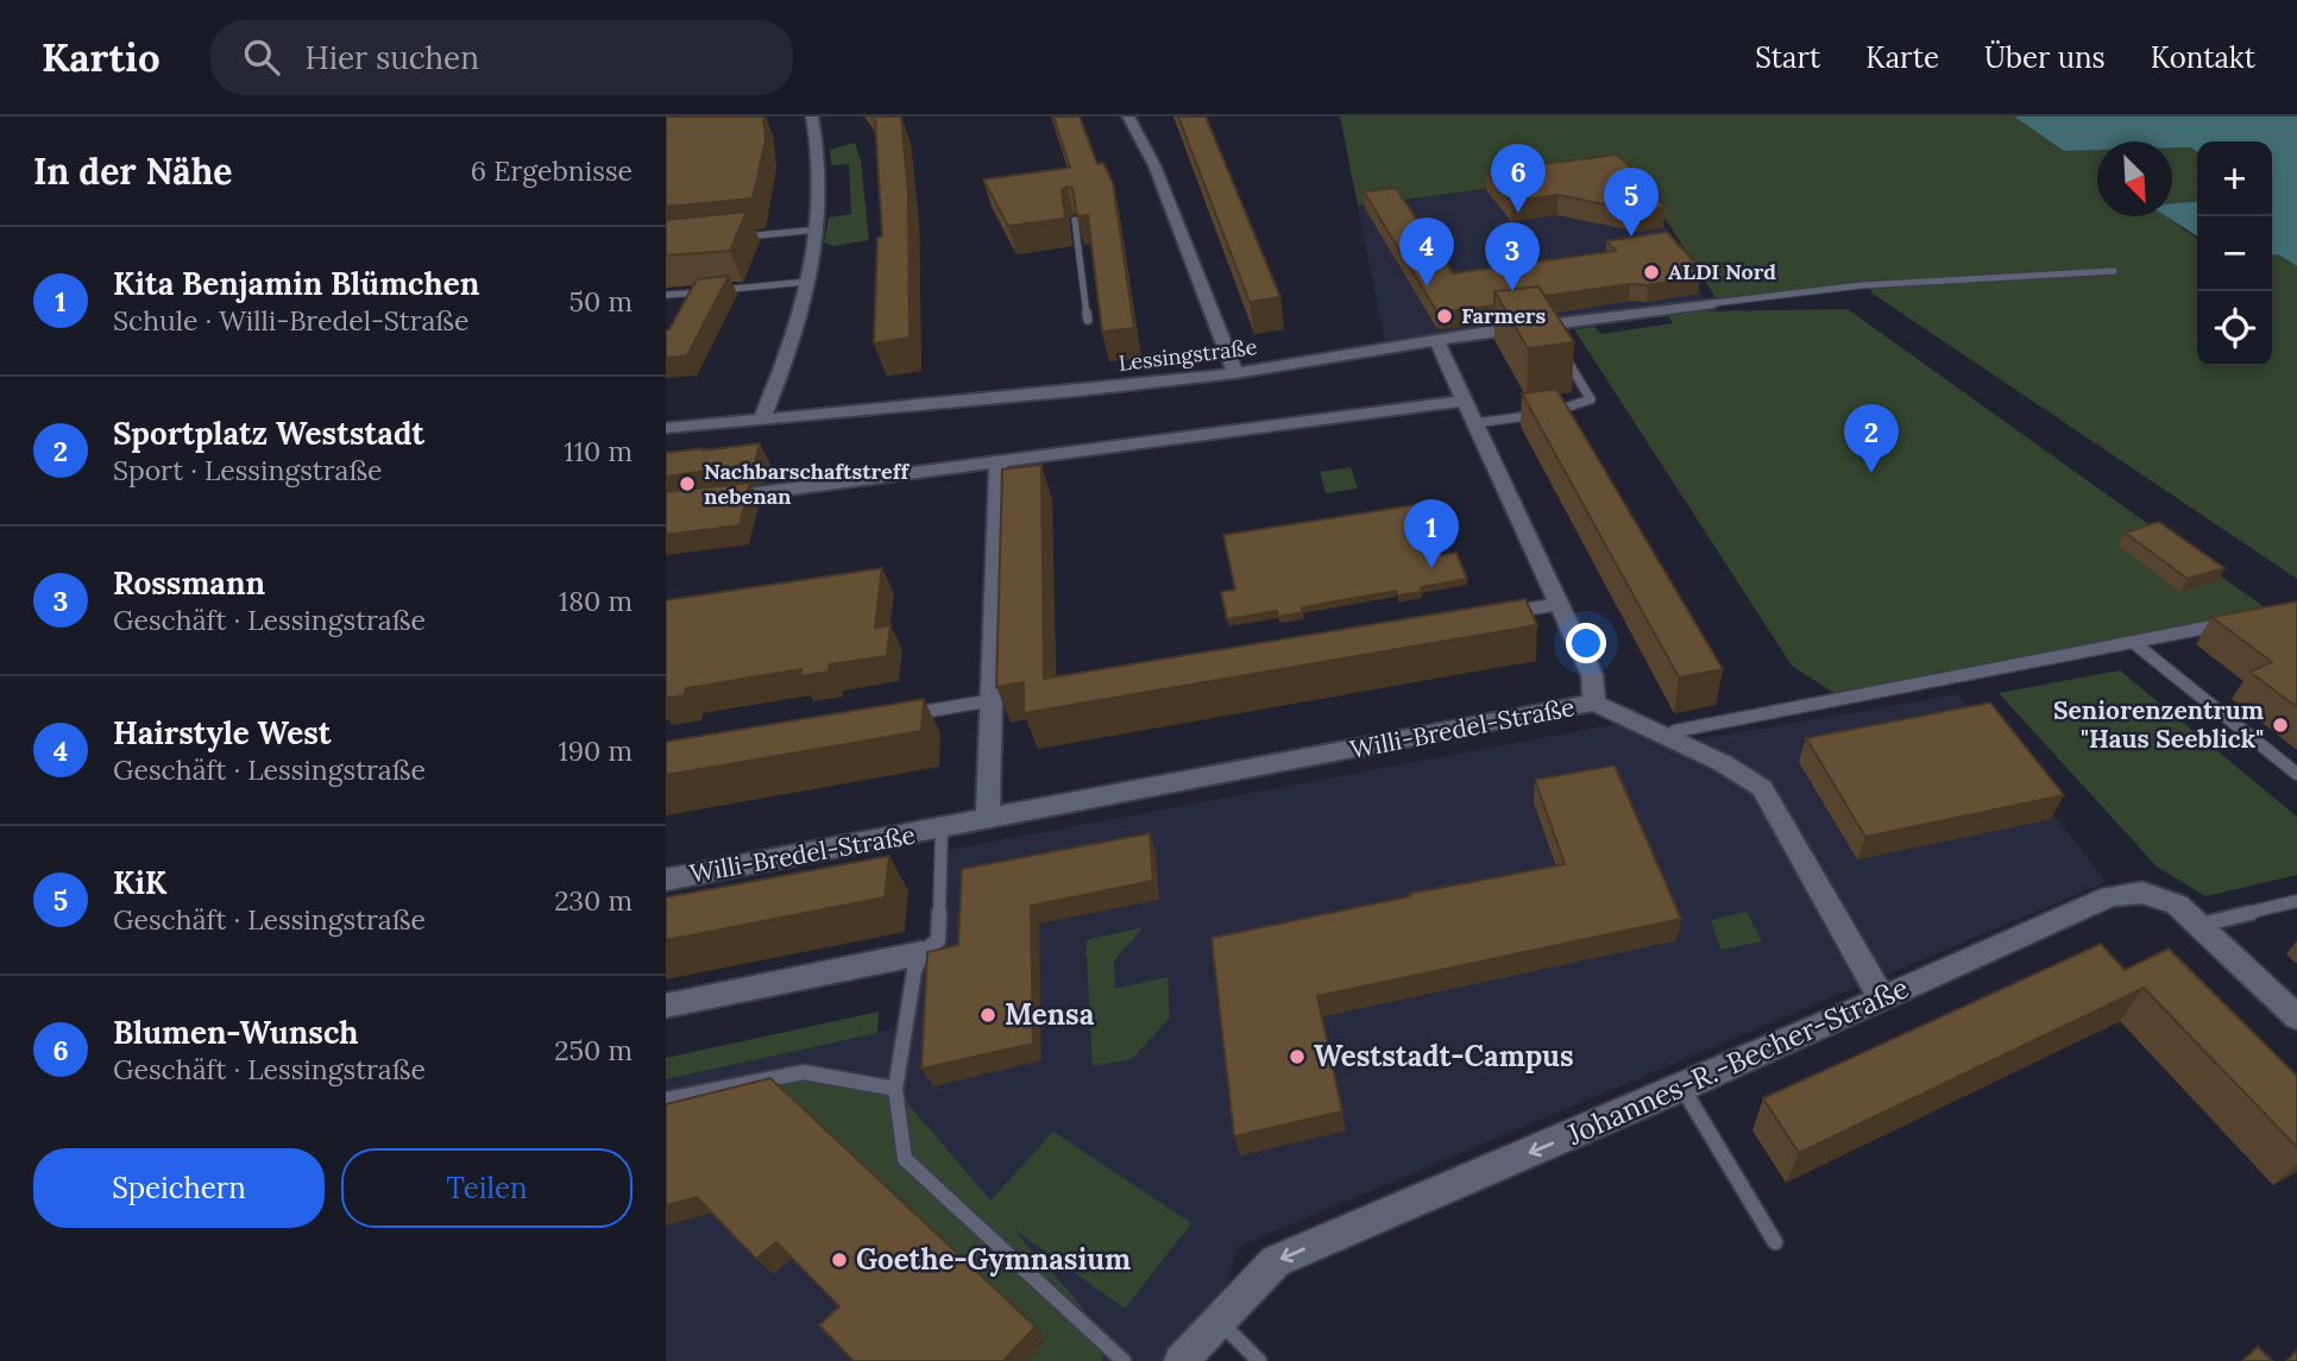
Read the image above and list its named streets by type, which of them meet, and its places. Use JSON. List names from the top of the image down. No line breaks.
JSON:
{"streets":{"street":["Lessingstraße","Willi-Bredel-Straße","Johannes-R.-Becher-Straße"]},"crossings":[["Lessingstraße","Willi-Bredel-Straße"]],"one_way":["Johannes-R.-Becher-Straße"],"places":["ALDI Nord","Farmers","Nachbarschaftstreff nebenan","Seniorenzentrum \"Haus Seeblick\"","Mensa","Weststadt-Campus","Goethe-Gymnasium"],"north":"bottom right","page":{"header":"Kartio","search":"Hier suchen","nav":["Start","Karte","Über uns","Kontakt"],"heading":["In der Nähe","6 Ergebnisse"],"map_buttons":["+","−"],"pins":["6","5","4","3","2","1"],"list":[{"mark":"1","name":"Kita Benjamin Blümchen","note":"Schule · Willi-Bredel-Straße","value":"50 m"},{"mark":"2","name":"Sportplatz Weststadt","note":"Sport · Lessingstraße","value":"110 m"},{"mark":"3","name":"Rossmann","note":"Geschäft · Lessingstraße","value":"180 m"},{"mark":"4","name":"Hairstyle West","note":"Geschäft · Lessingstraße","value":"190 m"},{"mark":"5","name":"KiK","note":"Geschäft · Lessingstraße","value":"230 m"},{"mark":"6","name":"Blumen-Wunsch","note":"Geschäft · Lessingstraße","value":"250 m"}],"buttons":["Speichern","Teilen"]}}
